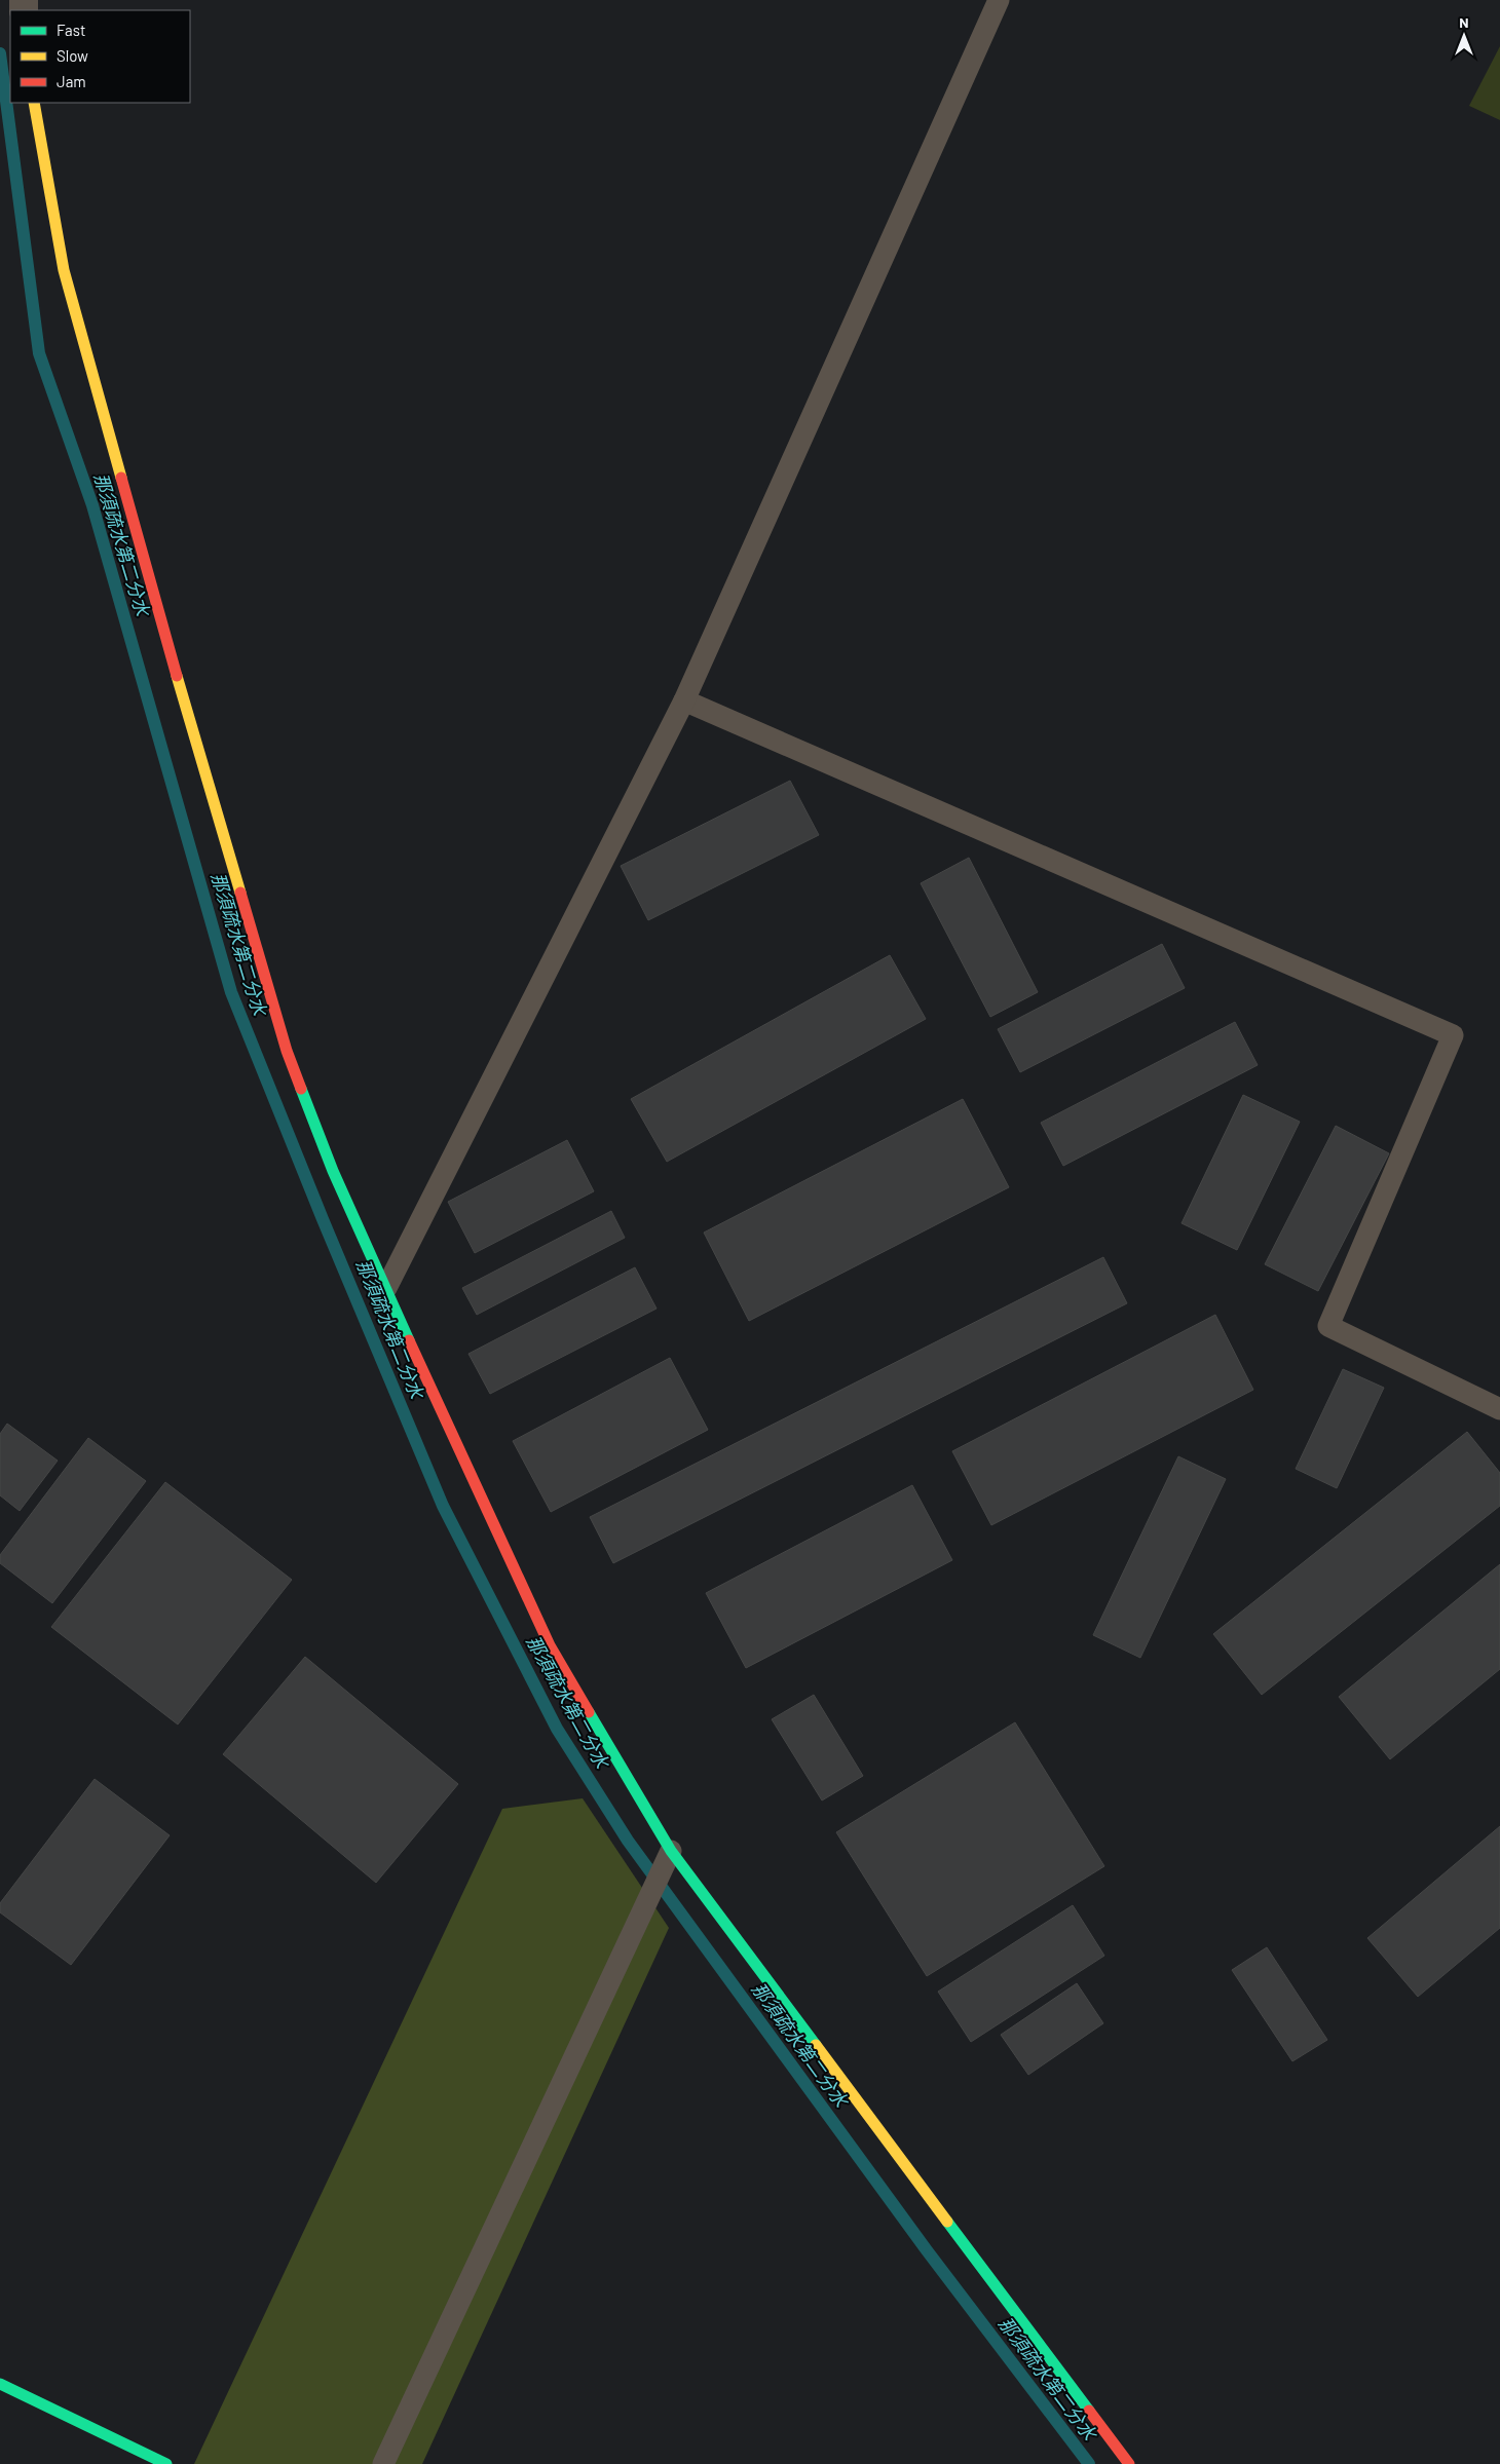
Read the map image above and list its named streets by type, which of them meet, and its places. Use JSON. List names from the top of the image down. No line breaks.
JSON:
{"water":["那須疏水第二分水"],"legend":["Fast","Slow","Jam"],"north":"top"}
